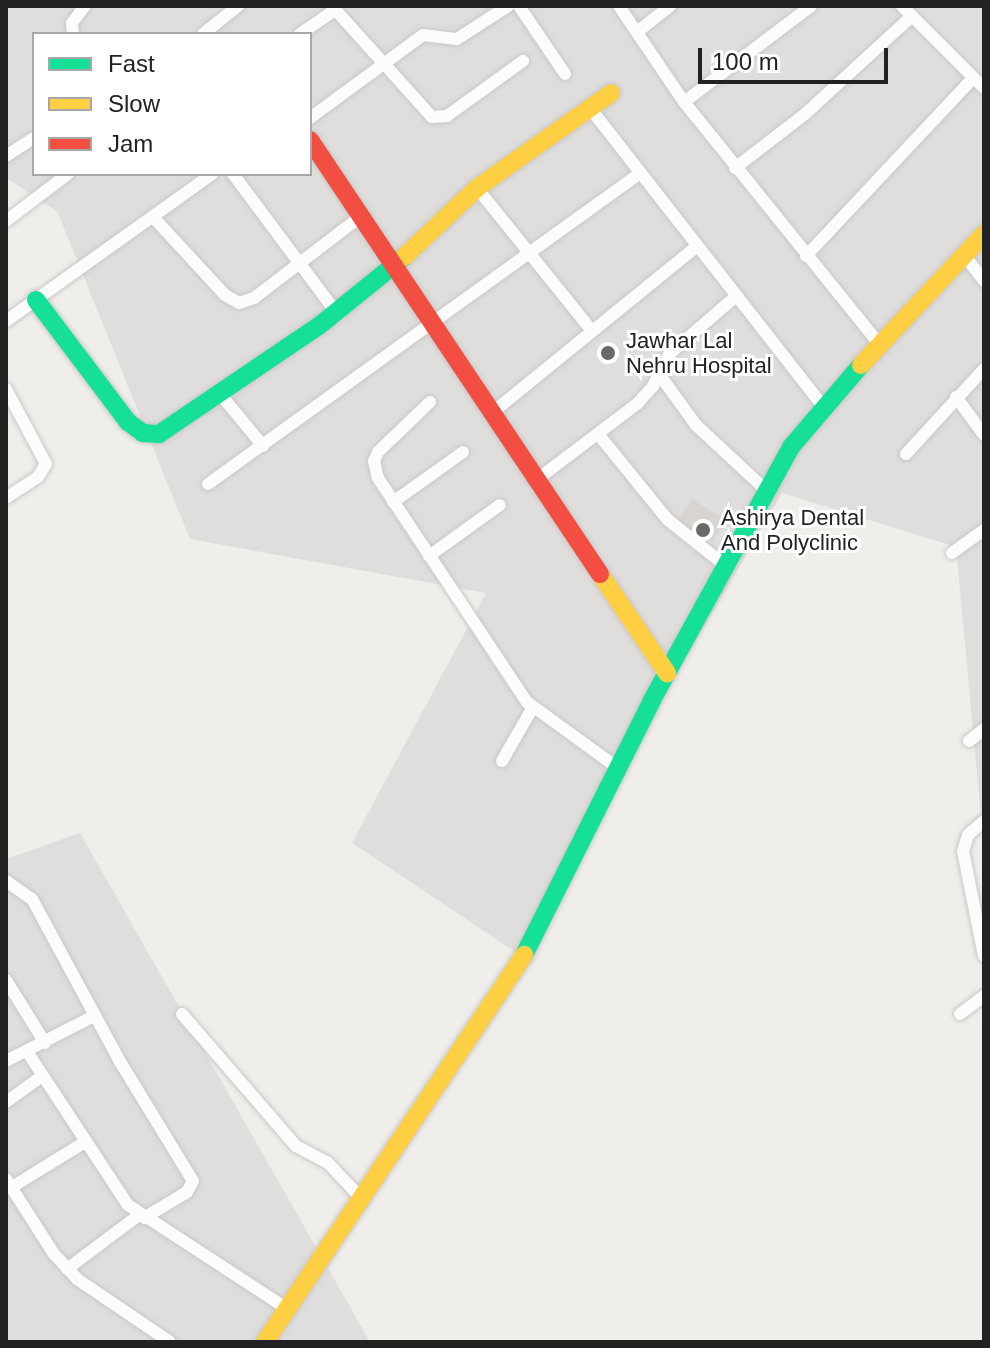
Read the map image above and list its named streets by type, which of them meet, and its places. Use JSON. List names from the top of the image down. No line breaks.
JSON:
{"places":["Jawhar Lal Nehru Hospital","Ashirya Dental And Polyclinic"],"legend":["Fast","Slow","Jam"],"scale_bar":"100 m"}
